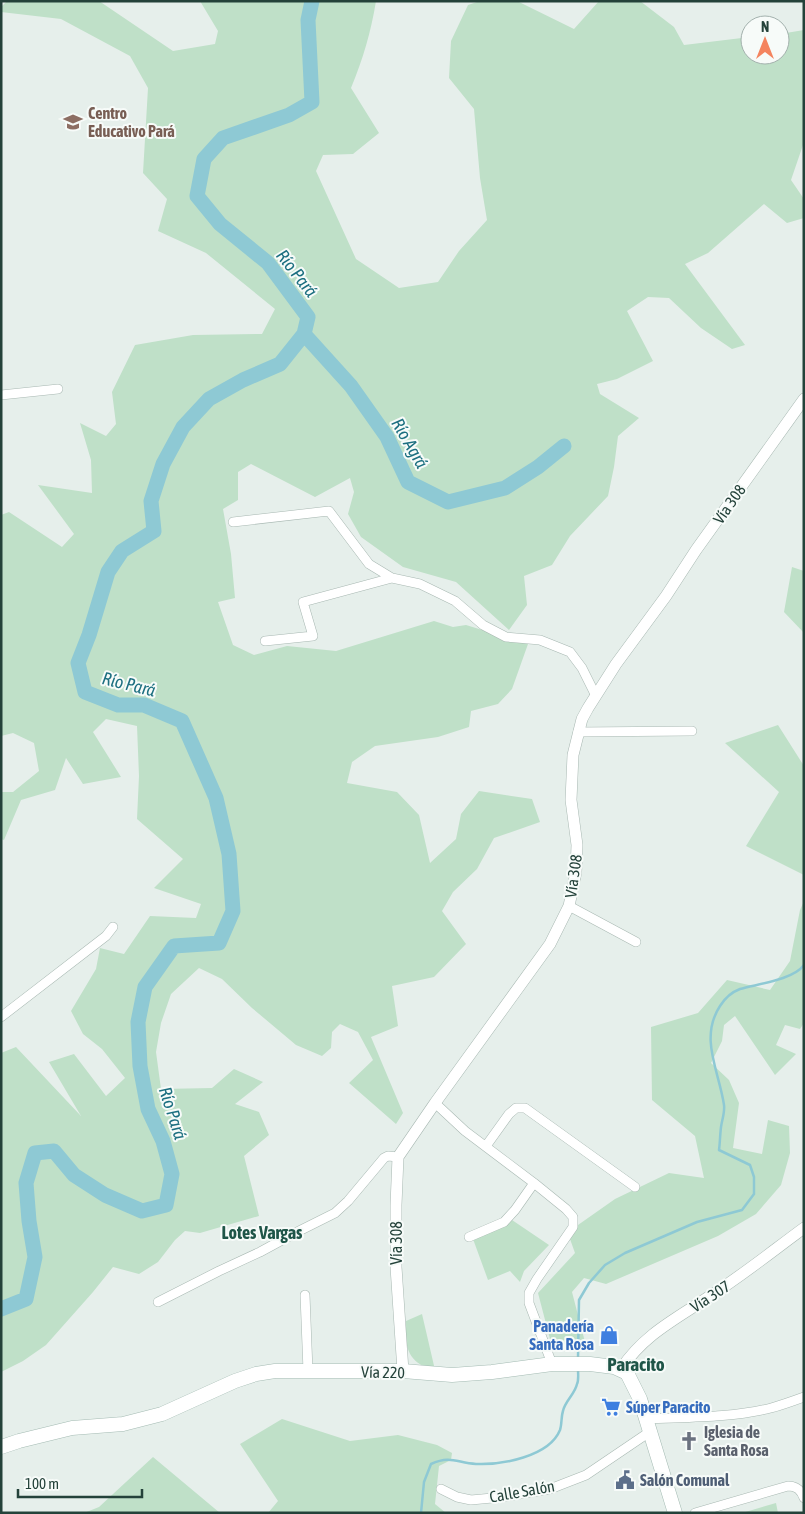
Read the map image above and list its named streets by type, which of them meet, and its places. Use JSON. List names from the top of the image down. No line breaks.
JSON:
{"streets":{"main road":["Vía 220"],"street":["Vía 308","Vía 307","Calle Salón"]},"crossings":[["Vía 308","Vía 220"],["Vía 307","Vía 220"]],"districts":["Lotes Vargas","Paracito"],"water":["Río Pará","Río Agrá"],"places":{"school or university":["Centro Educativo Pará"],"shop":["Panadería Santa Rosa"],"supermarket":["Súper Paracito"],"church":["Iglesia de Santa Rosa"],"public building":["Salón Comunal"]},"scale_bar":"100 m","north":"top"}
